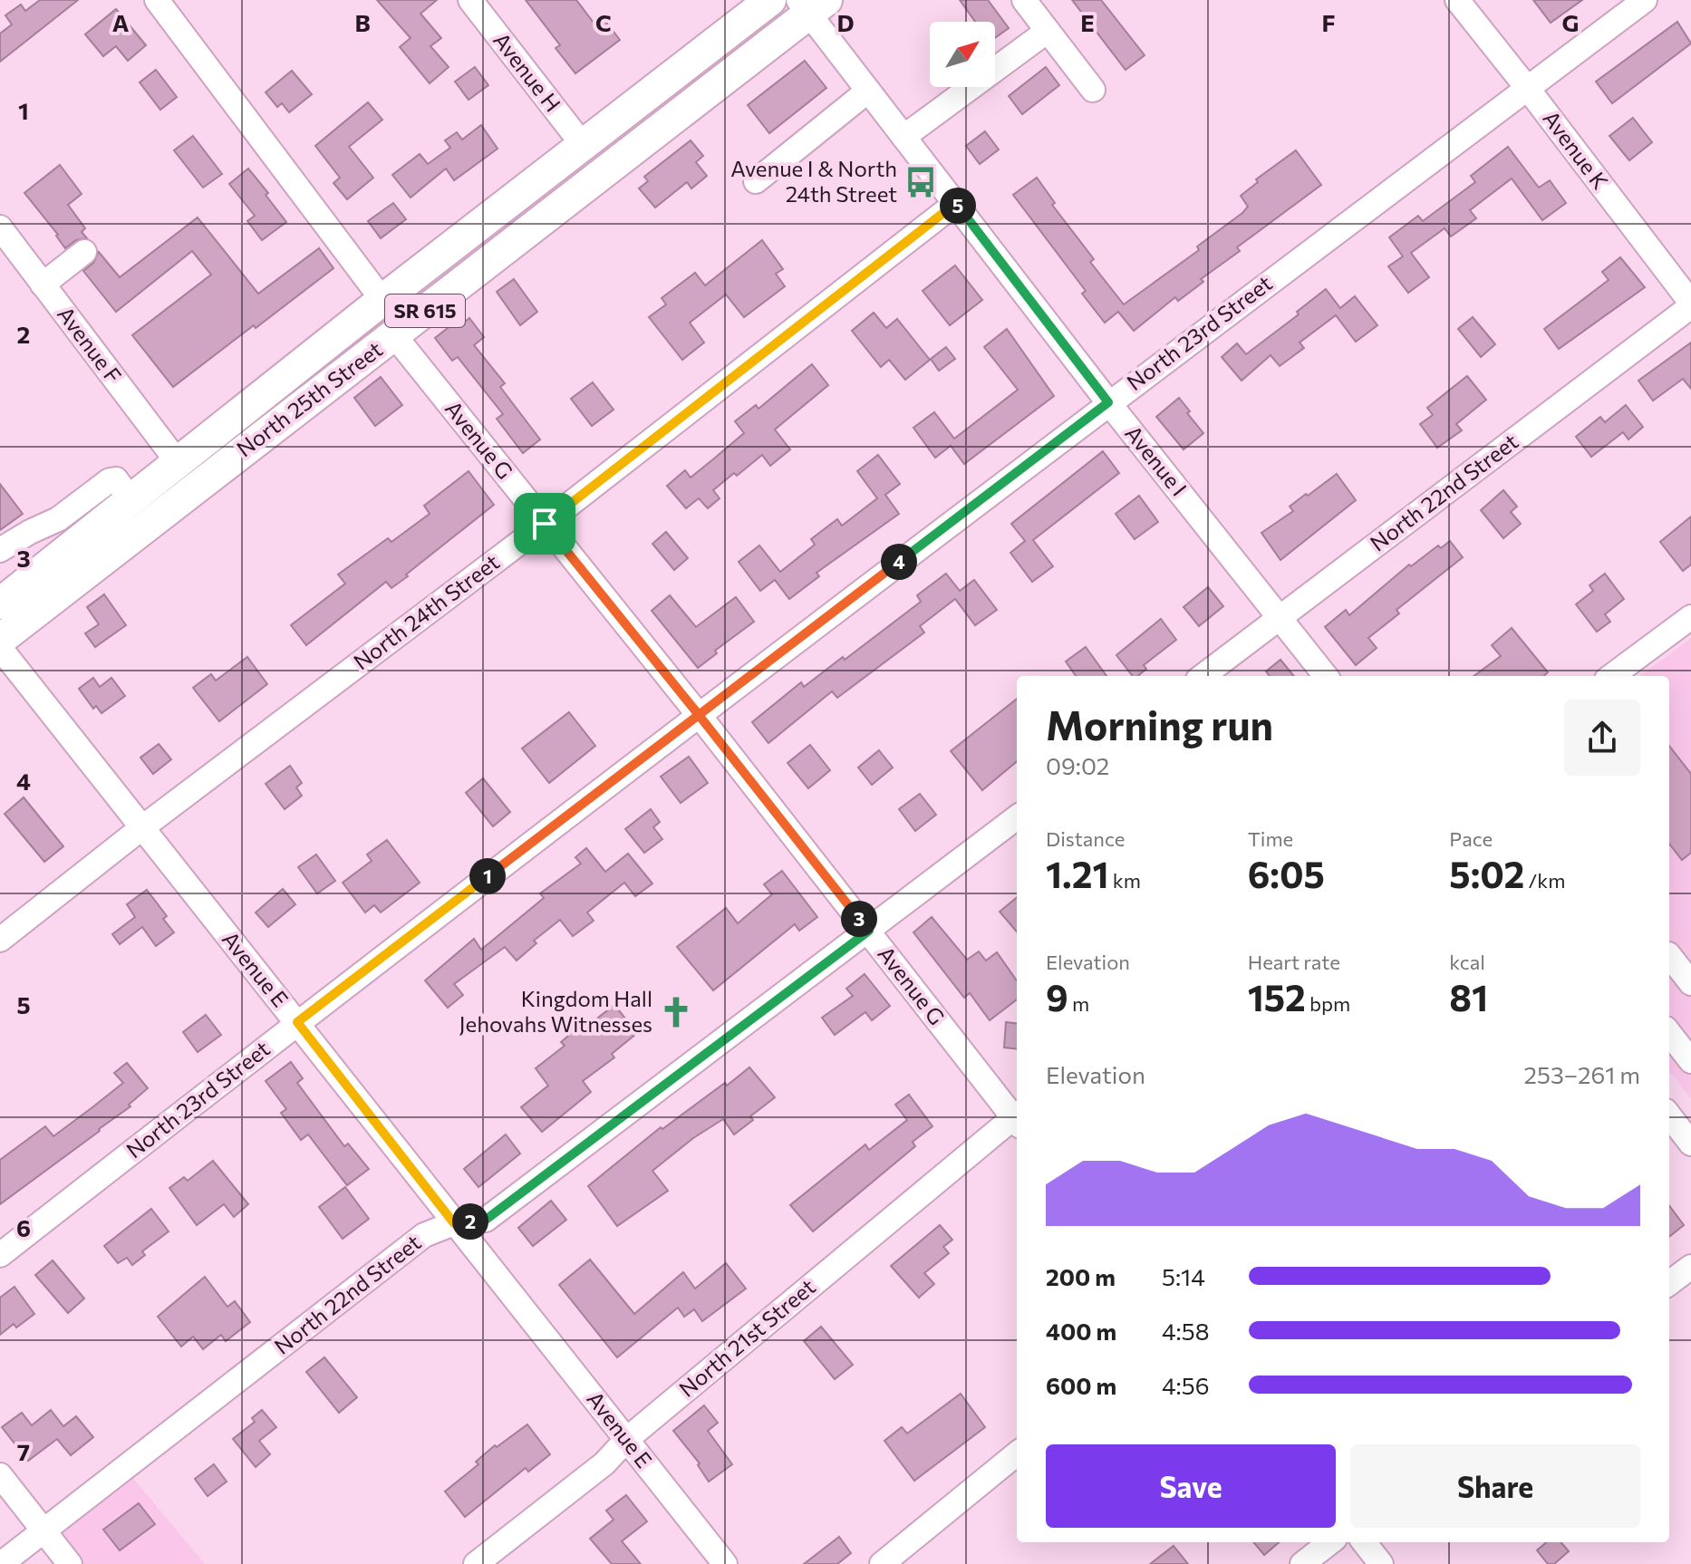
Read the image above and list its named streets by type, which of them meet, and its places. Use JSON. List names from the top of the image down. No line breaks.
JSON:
{"streets":{"main road":["SR 615","North 25th Street"],"street":["Avenue H","Avenue K","North 23rd Street","Avenue F","Avenue G","Avenue I","North 22nd Street","North 24th Street","Avenue E","North 21st Street"]},"crossings":[["Avenue H","North 25th Street"],["Avenue K","North 23rd Street"],["Avenue K","North 22nd Street"],["North 23rd Street","Avenue G"],["North 23rd Street","Avenue I"],["North 23rd Street","Avenue E"],["Avenue F","North 25th Street"],["North 25th Street","Avenue G"],["North 25th Street","Avenue I"],["Avenue G","North 22nd Street"],["Avenue G","North 24th Street"],["Avenue I","North 22nd Street"],["Avenue I","North 24th Street"],["North 22nd Street","Avenue E"],["North 24th Street","Avenue E"],["Avenue E","North 21st Street"]],"places":{"bus stop":["Avenue I & North 24th Street"],"church":["Kingdom Hall Jehovahs Witnesses"]},"north":"top right","page":{"pins":["5","4","1","3","2"],"heading":["Morning run","09:02"],"stats":[["Distance","1.21 km"],["Time","6:05"],["Pace","5:02 /km"],["Elevation","9 m"],["Heart rate","152 bpm"],["kcal","81"]],"chart":["Elevation","253–261 m"],"list":[{"name":"200 m","note":"5:14"},{"name":"400 m","note":"4:58"},{"name":"600 m","note":"4:56"}],"buttons":["Save","Share"]},"grid":{"columns":["A","B","C","D","E","F","G"],"rows":["1","2","3","4","5","6","7"]}}
